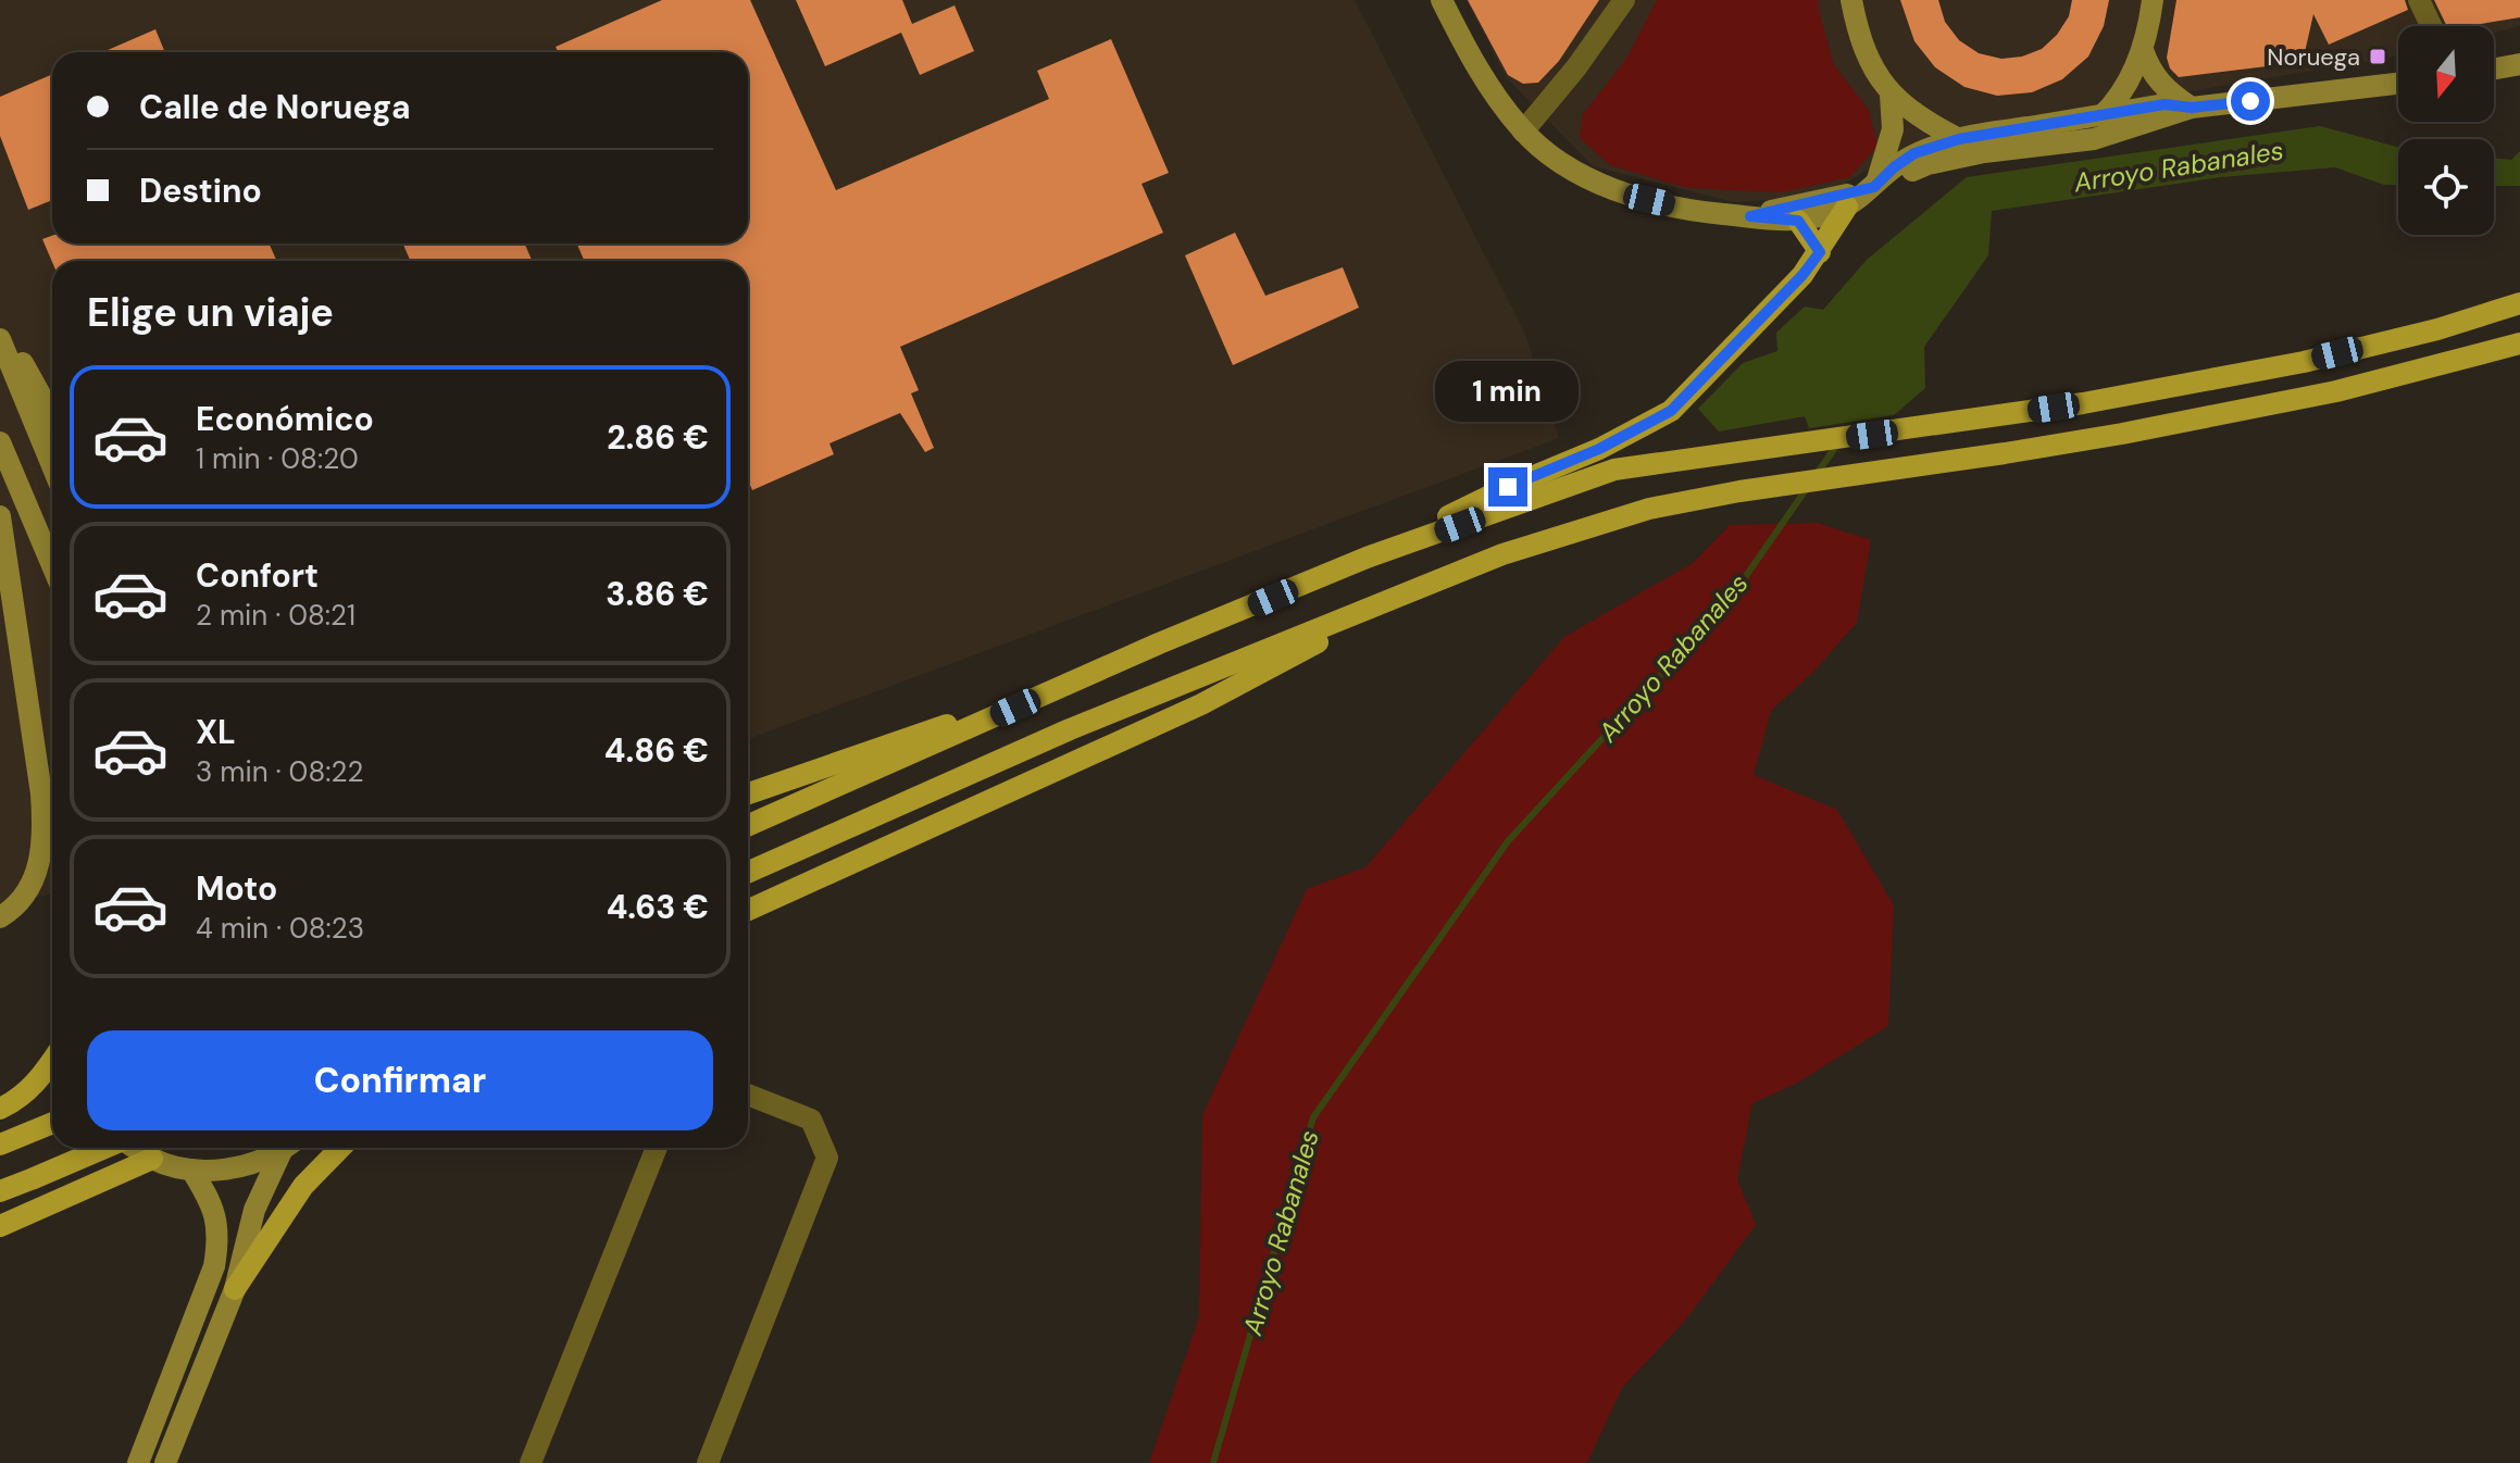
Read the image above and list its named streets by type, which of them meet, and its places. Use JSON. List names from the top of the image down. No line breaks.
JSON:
{"water":["Arroyo Rabanales"],"places":{"transit":["Noruega"]},"north":"bottom","page":{"banner":["Calle de Noruega","Destino"],"heading":"Elige un viaje","bubble":"1 min","list":[{"name":"Económico","note":"1 min · 08:20","value":"2.86 €"},{"name":"Confort","note":"2 min · 08:21","value":"3.86 €"},{"name":"XL","note":"3 min · 08:22","value":"4.86 €"},{"name":"Moto","note":"4 min · 08:23","value":"4.63 €"}],"buttons":"Confirmar"}}
